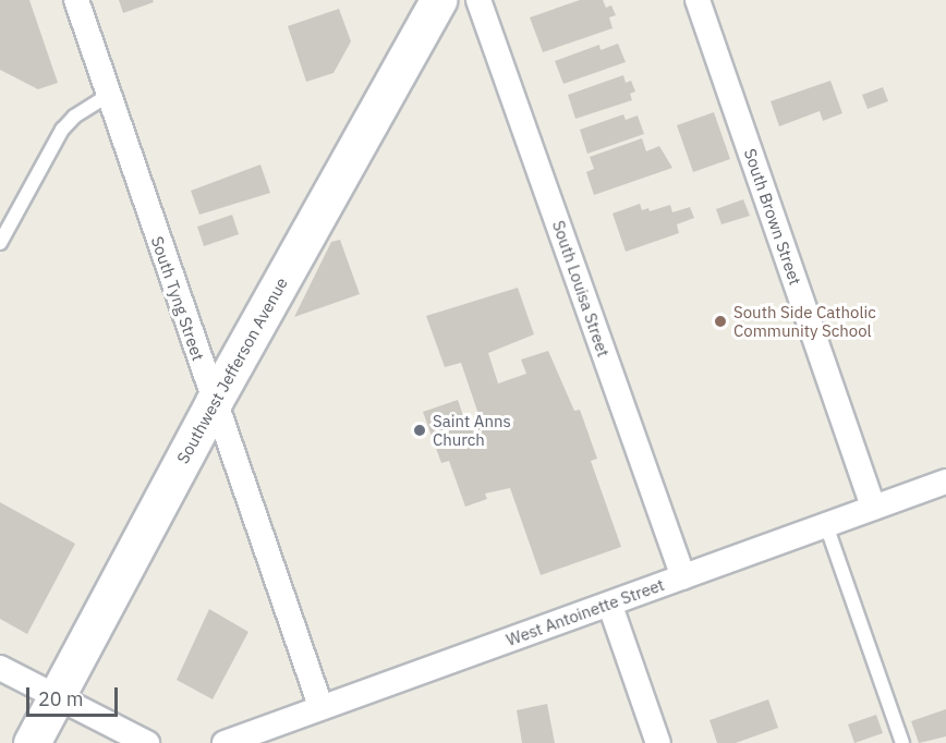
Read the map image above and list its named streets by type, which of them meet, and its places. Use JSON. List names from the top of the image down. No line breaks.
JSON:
{"streets":{"main road":["Southwest Jefferson Avenue"],"street":["South Brown Street","South Louisa Street","South Tyng Street","West Antoinette Street"]},"crossings":[["South Brown Street","West Antoinette Street"],["South Louisa Street","West Antoinette Street"],["South Tyng Street","Southwest Jefferson Avenue"],["South Tyng Street","West Antoinette Street"]],"places":["South Side Catholic Community School","Saint Anns Church"],"scale_bar":"20 m"}
